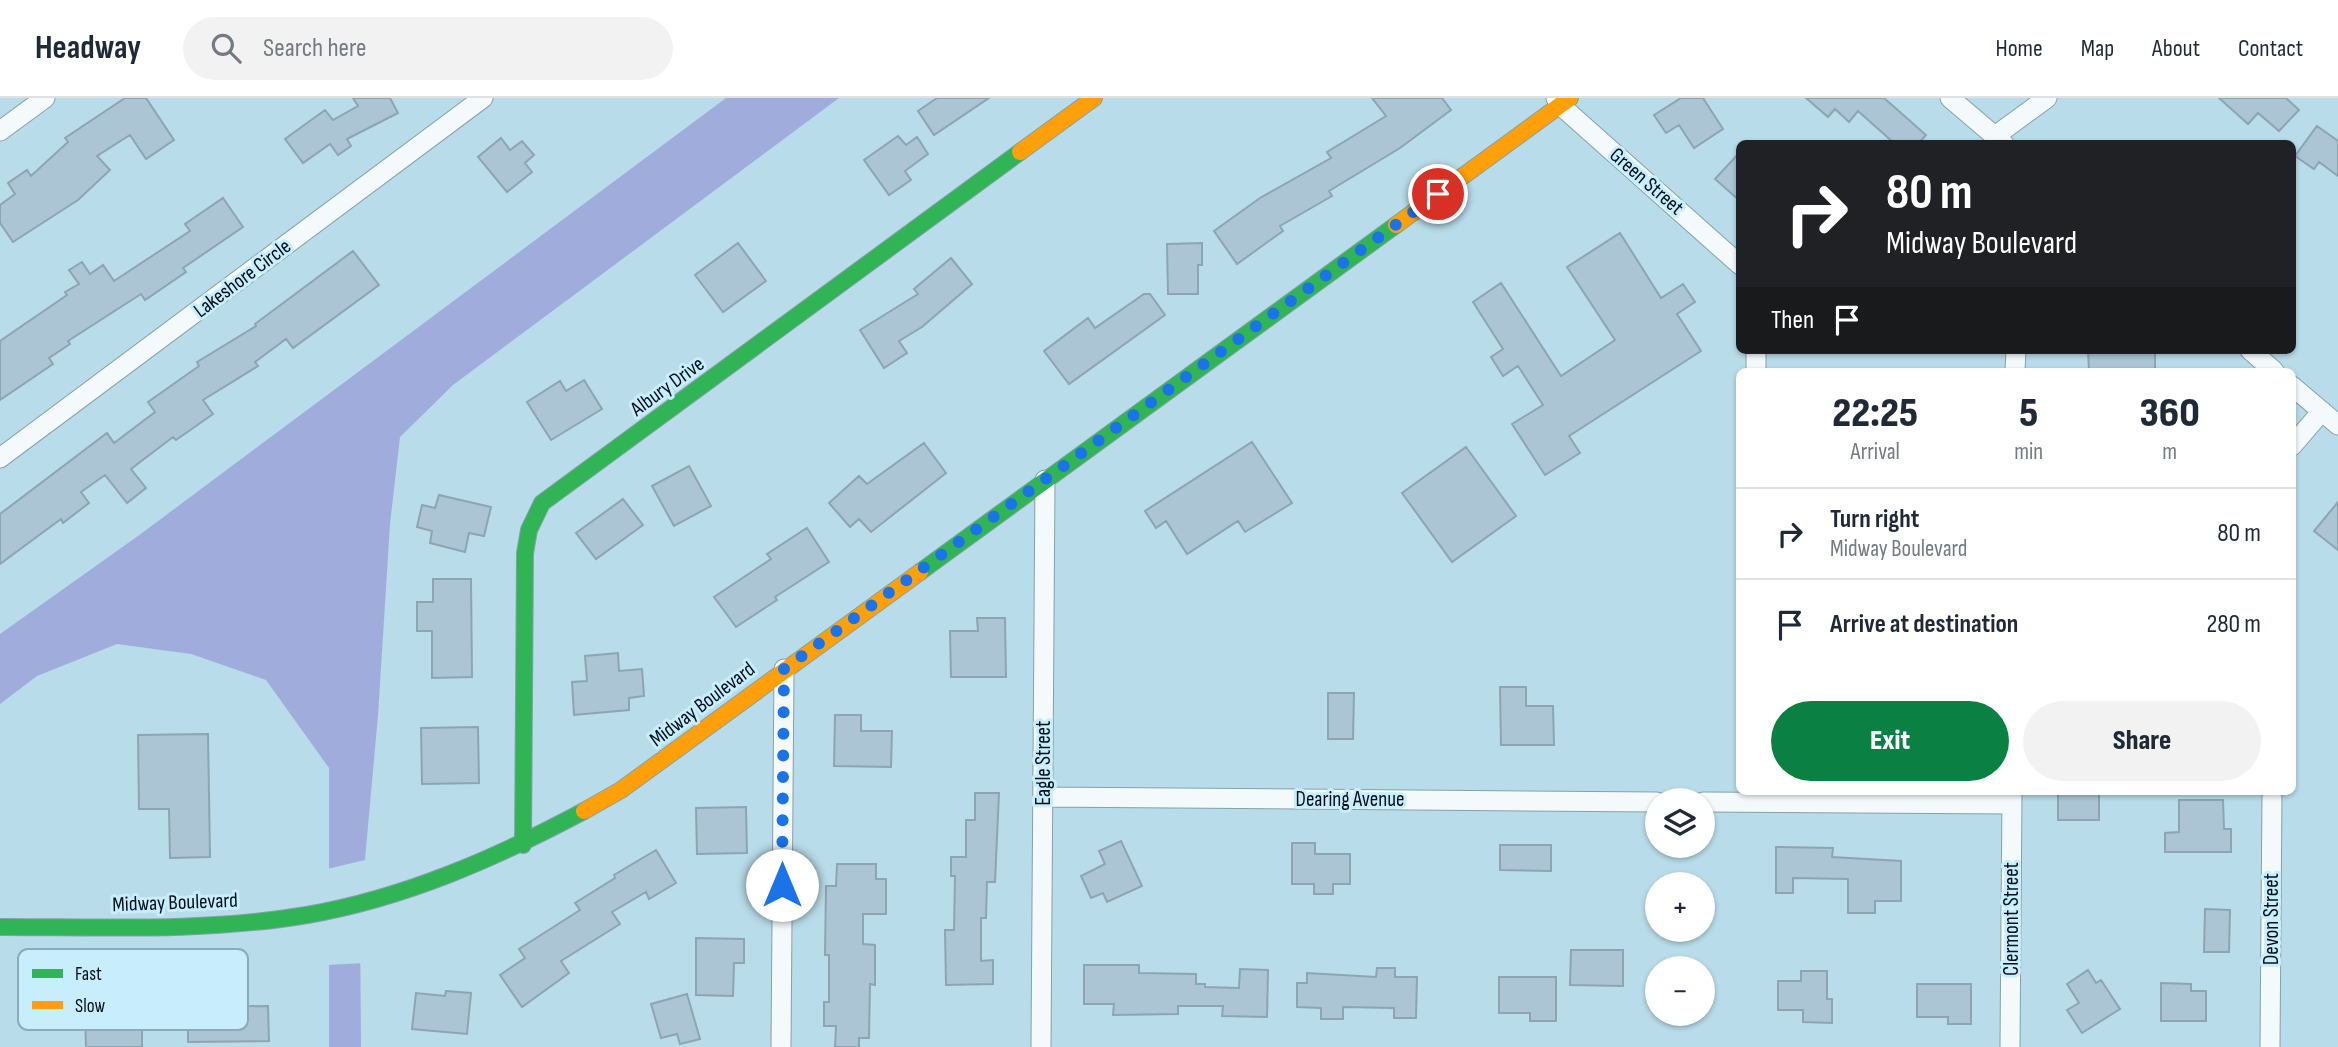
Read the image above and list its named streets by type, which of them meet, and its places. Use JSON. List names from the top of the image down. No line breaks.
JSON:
{"streets":{"street":["Green Street","Lakeshore Circle","Albury Drive","Midway Boulevard","Eagle Street","Dearing Avenue","Clermont Street","Devon Street"]},"crossings":[["Green Street","Midway Boulevard"],["Albury Drive","Midway Boulevard"],["Midway Boulevard","Eagle Street"],["Eagle Street","Dearing Avenue"]],"legend":["Fast","Slow"],"page":{"header":"Headway","search":"Search here","nav":["Home","Map","About","Contact"],"turn":["80 m","Midway Boulevard"],"then":"Then","eta":["22:25","Arrival","5","min","360","m"],"list":[{"name":"Turn right","note":"Midway Boulevard","value":"80 m"},{"name":"Arrive at destination","value":"280 m"}],"buttons":["Exit","Share"],"map_buttons":["+","−"]}}
